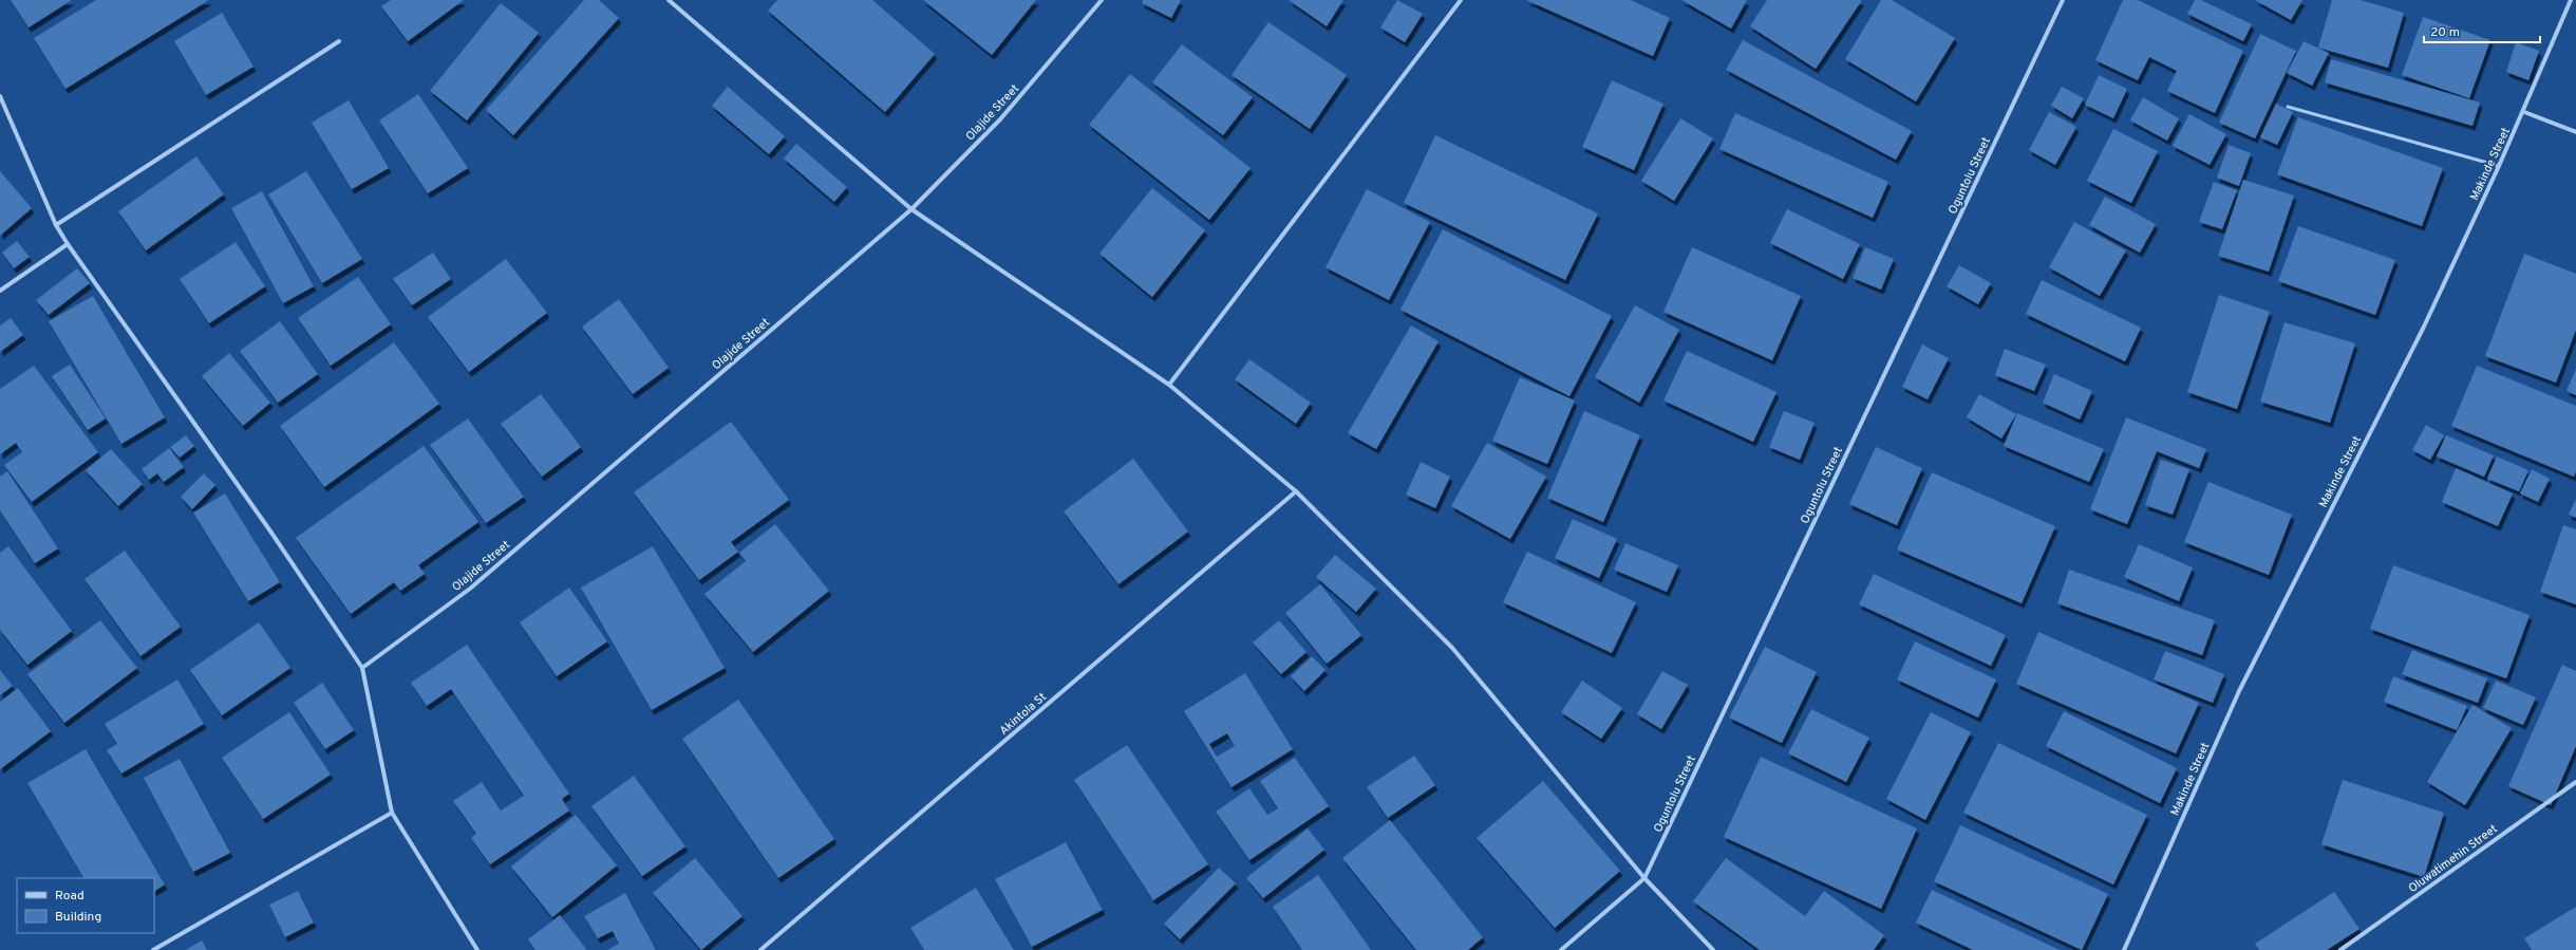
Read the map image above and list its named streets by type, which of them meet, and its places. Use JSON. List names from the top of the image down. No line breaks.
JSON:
{"streets":{"street":["Olajide Street","Makinde Street","Oguntolu Street","Akintola St","Oluwatimehin Street"]},"legend":["Road","Building"],"scale_bar":"20 m"}
